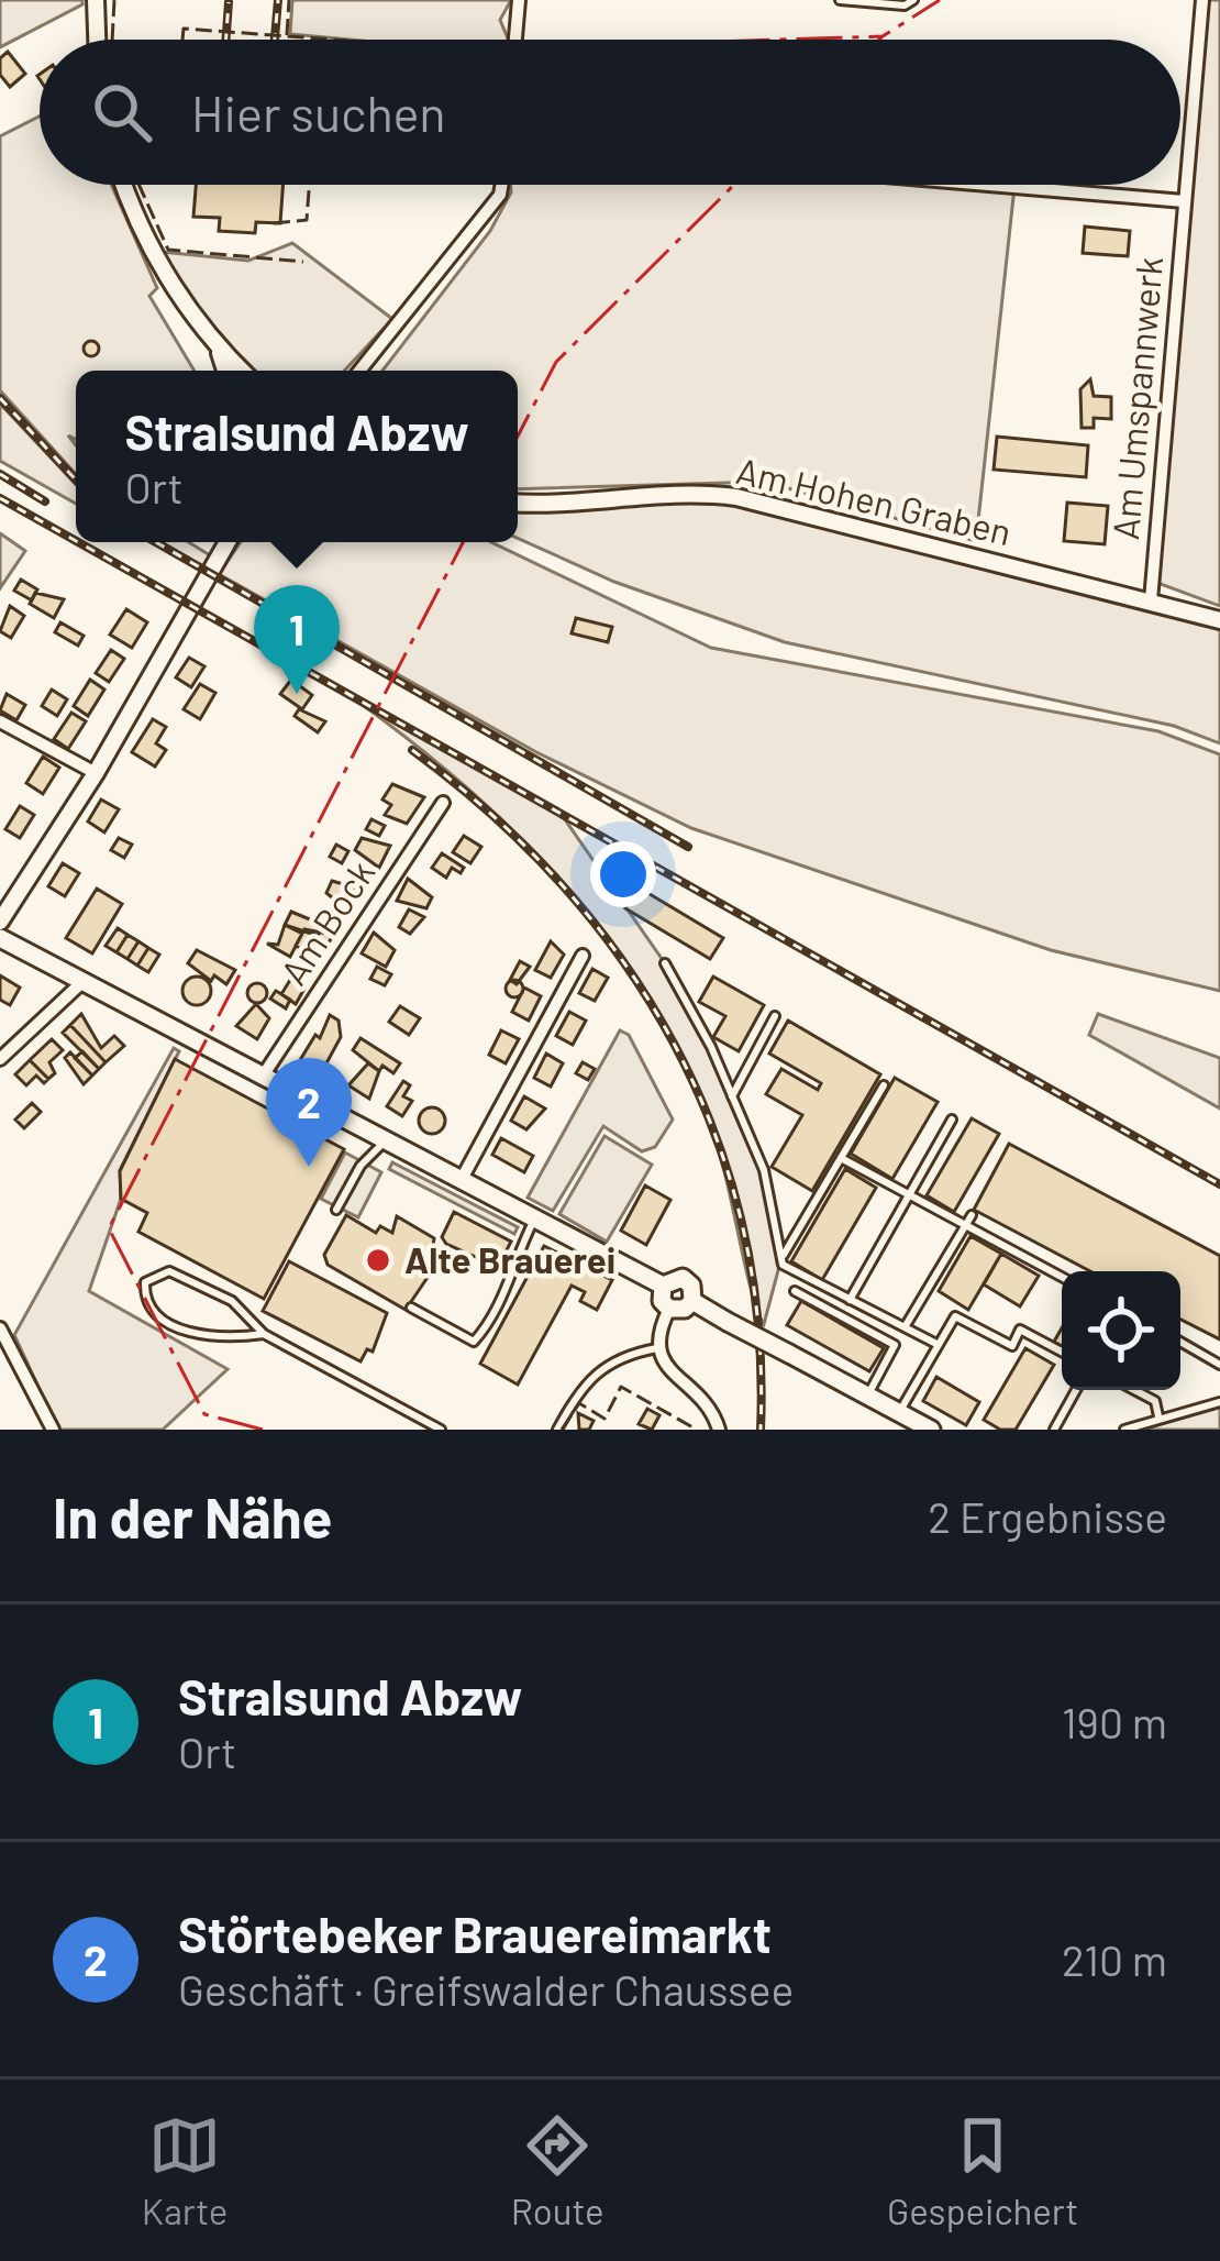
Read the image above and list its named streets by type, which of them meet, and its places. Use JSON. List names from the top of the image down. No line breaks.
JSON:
{"streets":{"street":["Am Umspannwerk","Am Hohen Graben","Am Bock"]},"crossings":[["Am Umspannwerk","Am Hohen Graben"]],"places":["Alte Brauerei"],"page":{"search":"Hier suchen","popup":["Stralsund Abzw","Ort"],"pins":["1","2"],"heading":["In der Nähe","2 Ergebnisse"],"list":[{"mark":"1","name":"Stralsund Abzw","note":"Ort","value":"190 m"},{"mark":"2","name":"Störtebeker Brauereimarkt","note":"Geschäft · Greifswalder Chaussee","value":"210 m"}],"nav":["Karte","Route","Gespeichert"]}}
